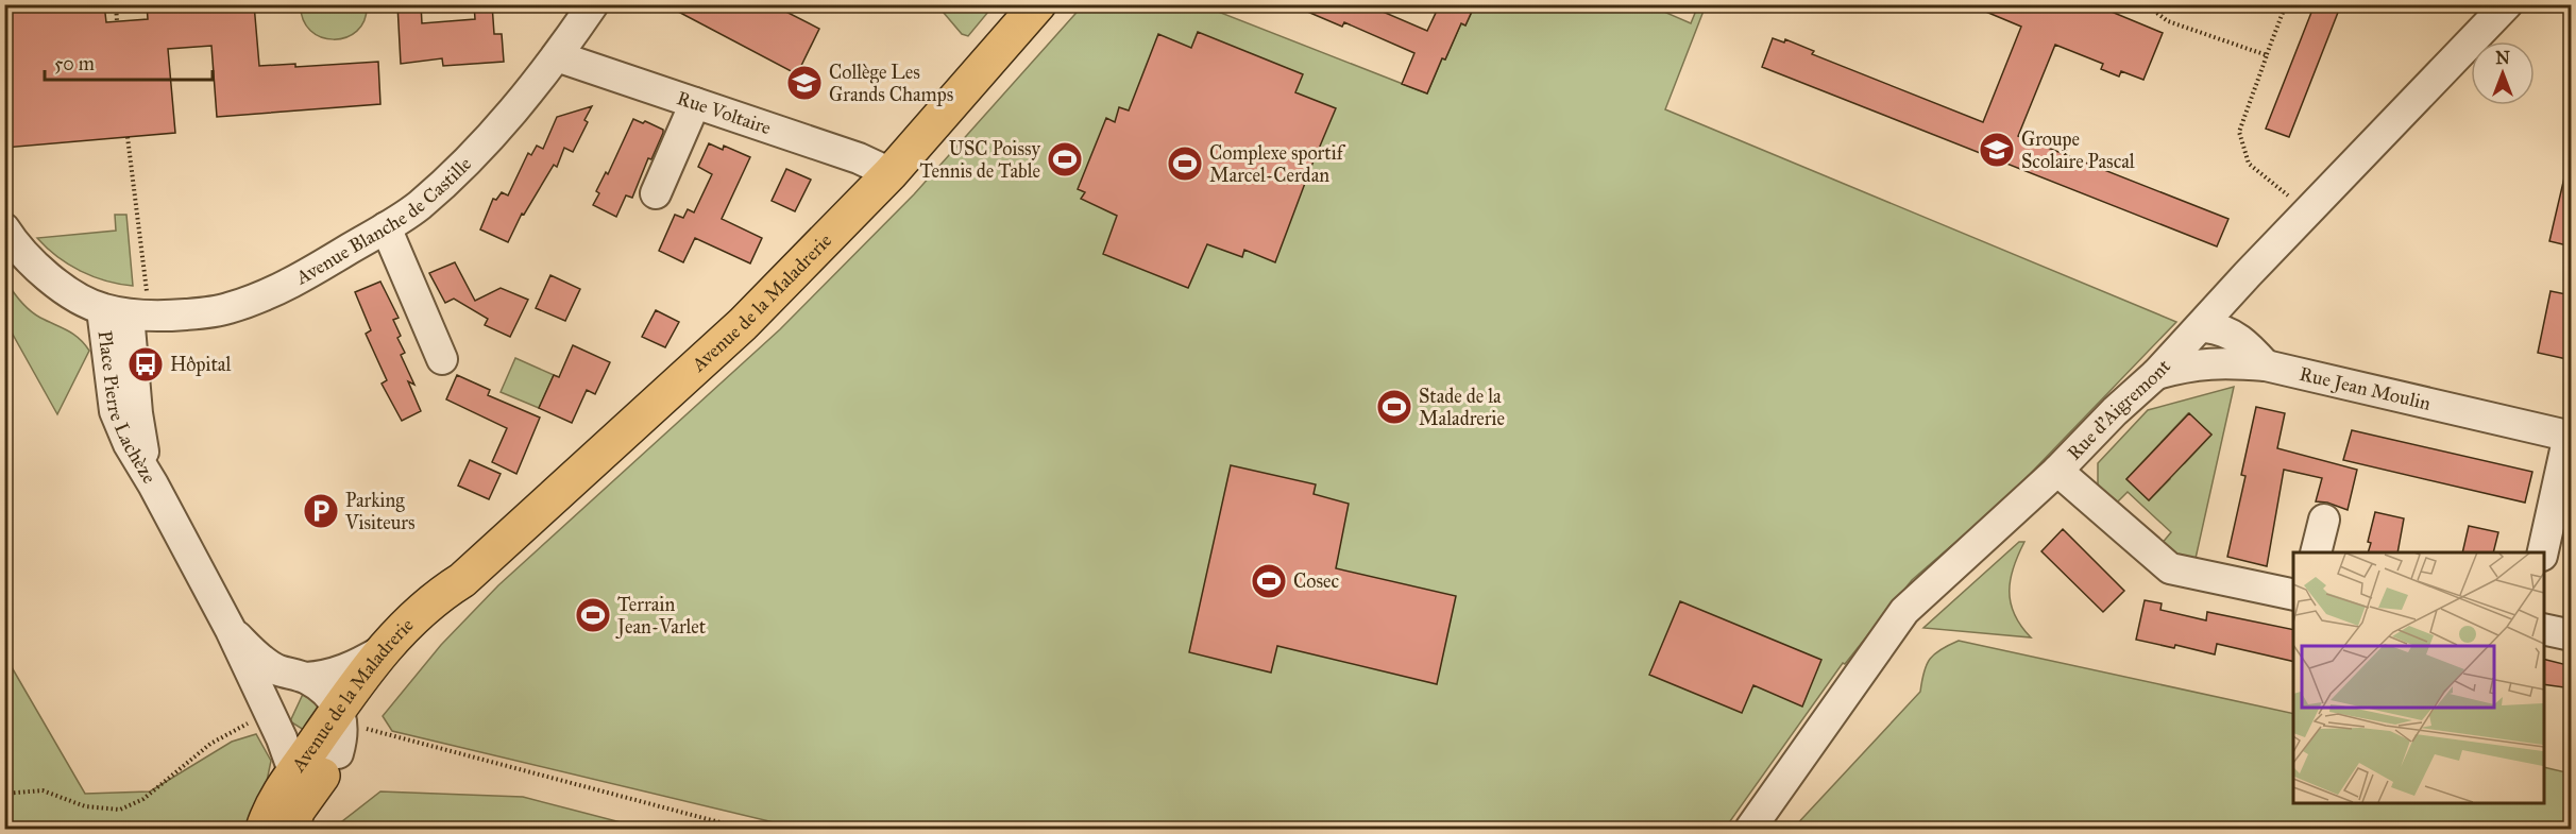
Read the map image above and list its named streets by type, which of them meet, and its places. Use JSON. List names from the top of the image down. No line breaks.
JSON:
{"streets":{"main road":["Avenue de la Maladrerie"],"street":["Rue Voltaire","Avenue Blanche de Castille","Rue Jean Moulin","Place Pierre Lachèze","Rue d'Aigremont"]},"crossings":[["Rue Voltaire","Avenue Blanche de Castille"],["Rue Voltaire","Avenue de la Maladrerie"],["Avenue Blanche de Castille","Place Pierre Lachèze"],["Rue Jean Moulin","Rue d'Aigremont"]],"places":{"school or university":["Collège Les Grands Champs","Groupe Scolaire Pascal"],"sports":["USC Poissy Tennis de Table","Complexe sportif Marcel-Cerdan","Stade de la Maladrerie","Cosec","Terrain Jean-Varlet"],"bus stop":["Hôpital"],"parking":["Parking Visiteurs"]},"scale_bar":"50 m","north":"top"}
